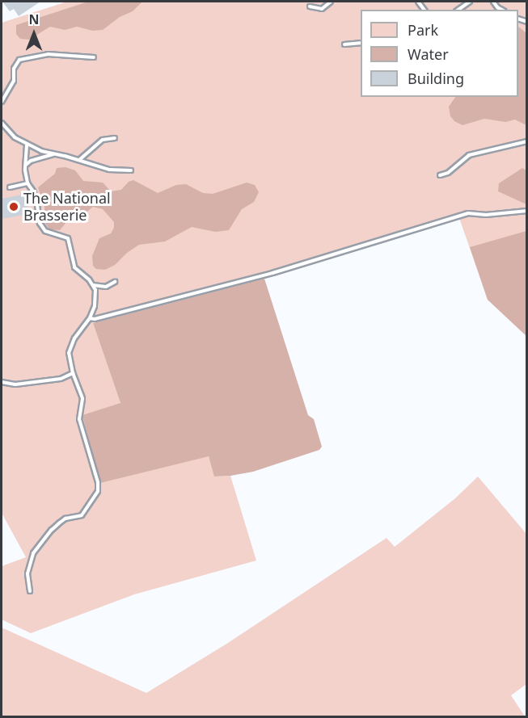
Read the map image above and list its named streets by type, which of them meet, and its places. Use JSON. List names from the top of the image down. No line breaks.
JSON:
{"places":["The National Brasserie"],"legend":["Park","Water","Building"],"north":"top"}
